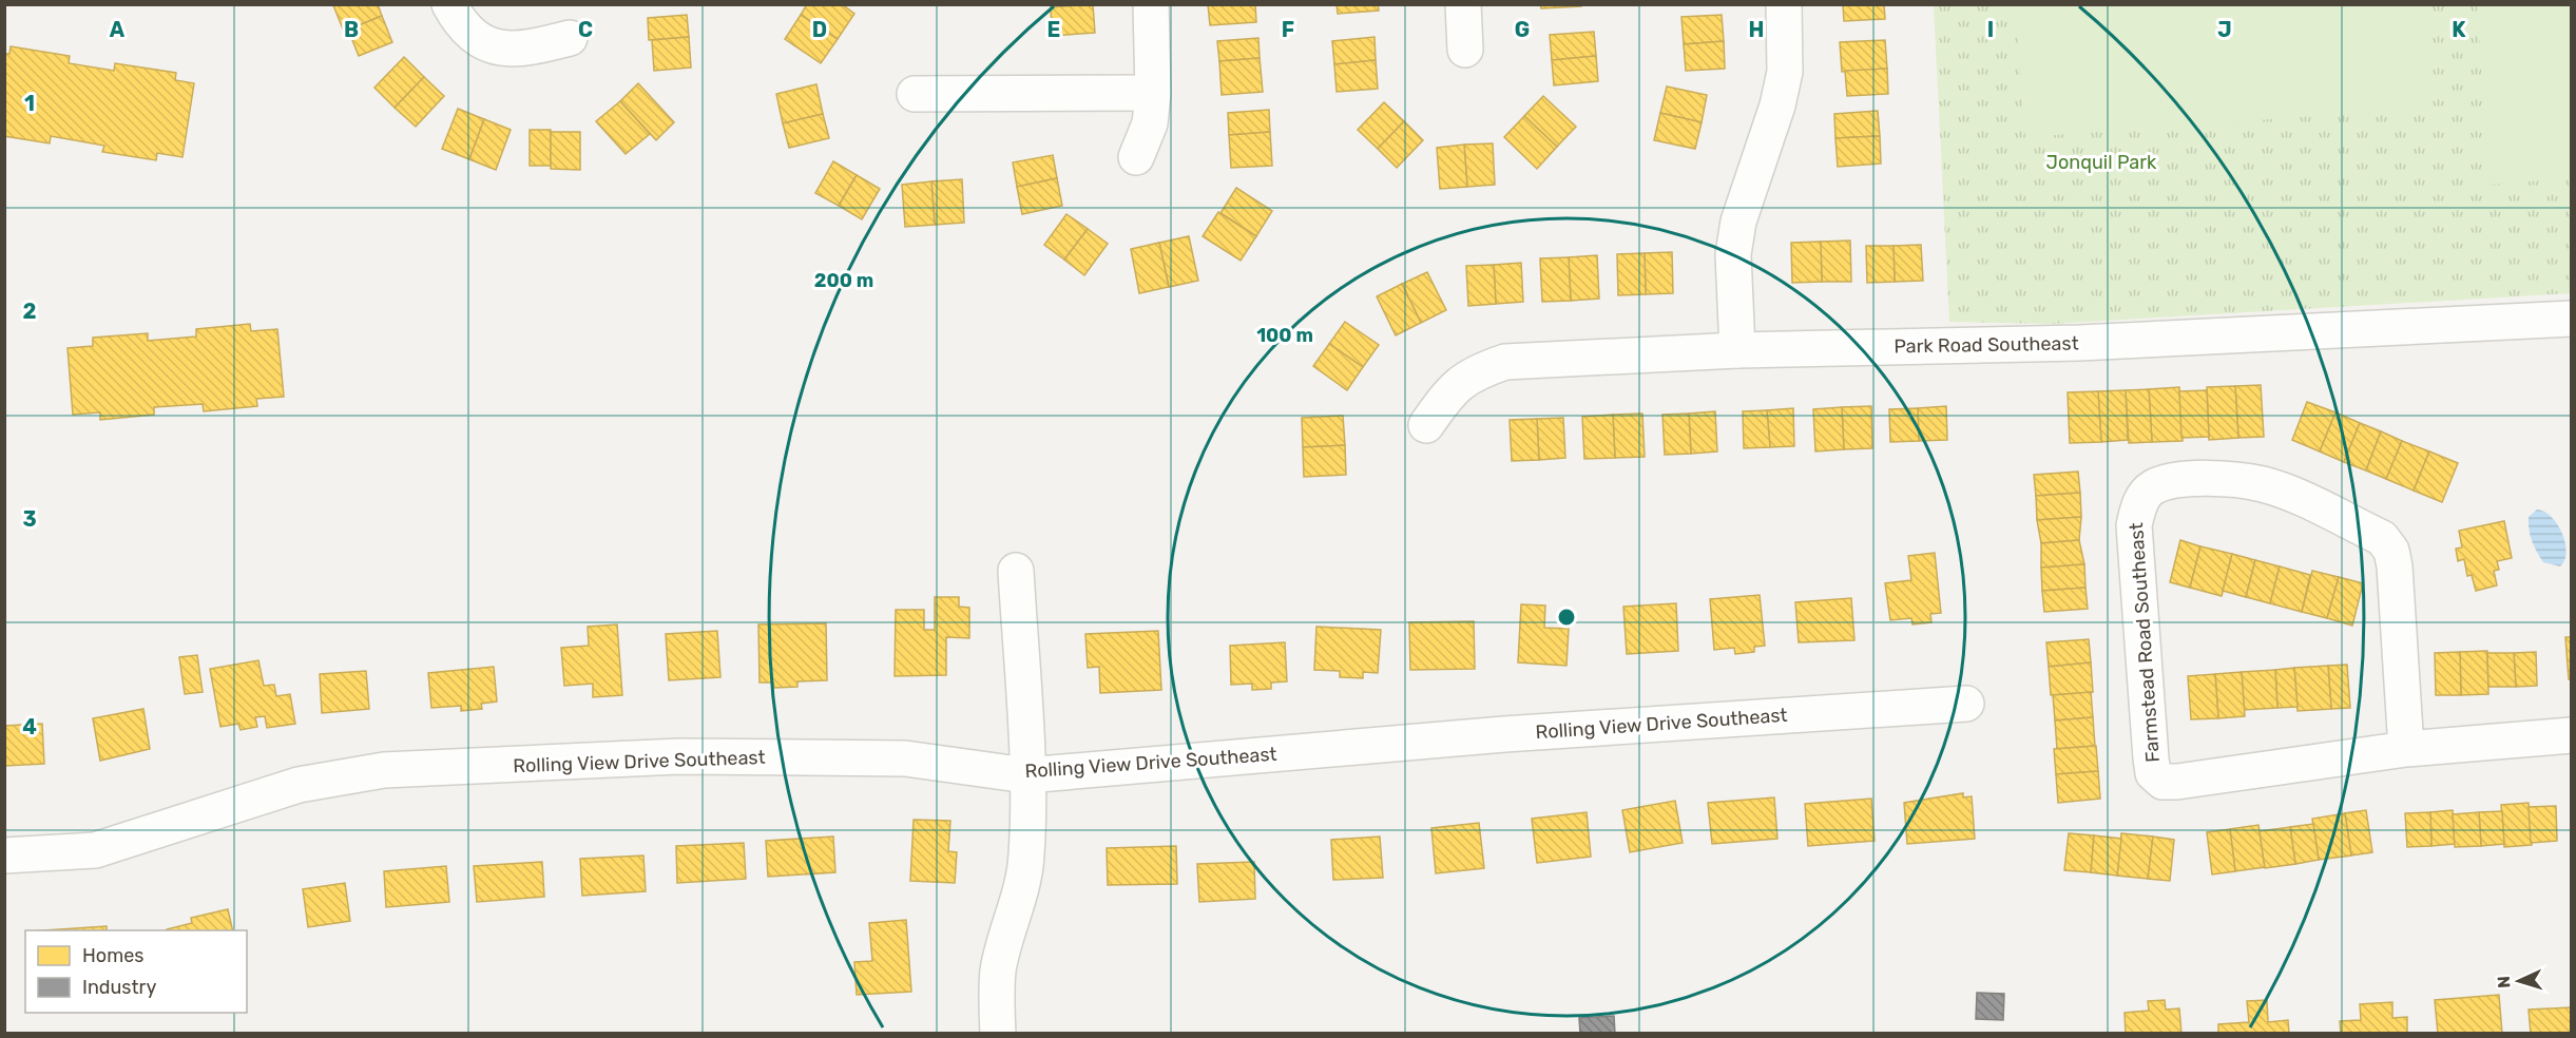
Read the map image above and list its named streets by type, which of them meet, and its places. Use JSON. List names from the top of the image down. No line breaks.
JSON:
{"streets":{"street":["Park Road Southeast","Farmstead Road Southeast","Rolling View Drive Southeast"]},"parks":["Jonquil Park"],"legend":["Homes","Industry"],"north":"left","grid":{"columns":["A","B","C","D","E","F","G","H","I","J","K"],"rows":["1","2","3","4"]},"rings":["200 m","100 m"]}
